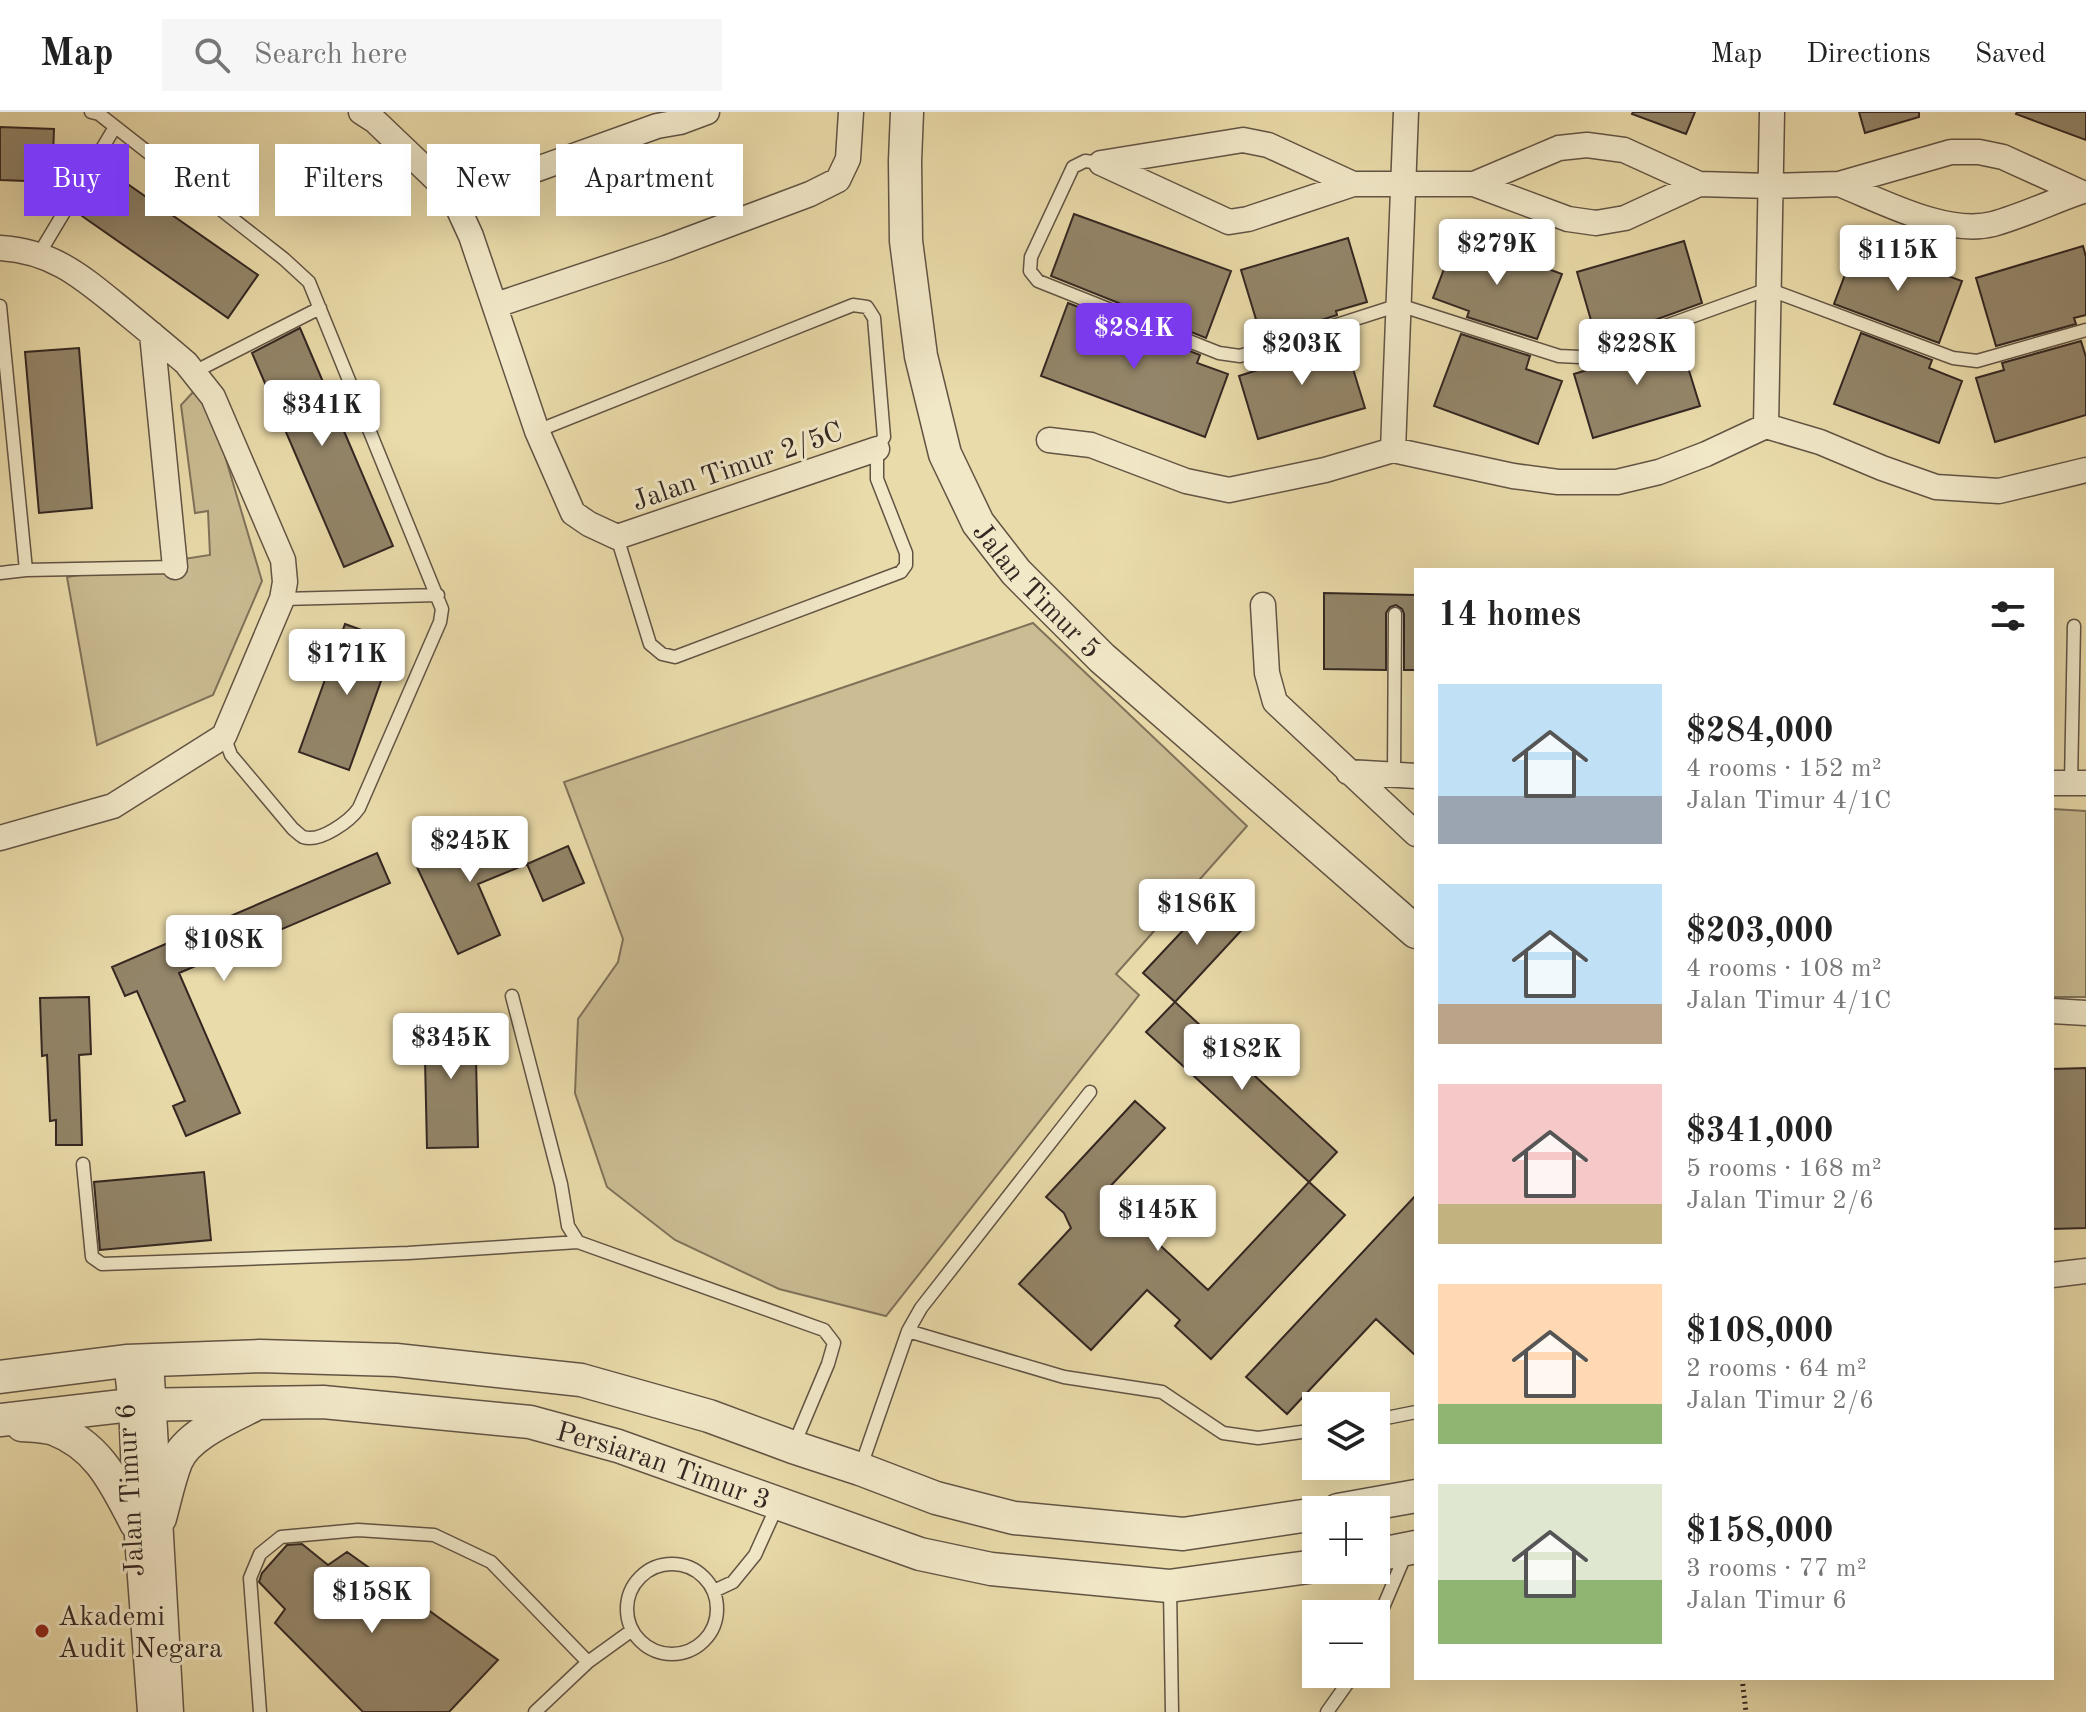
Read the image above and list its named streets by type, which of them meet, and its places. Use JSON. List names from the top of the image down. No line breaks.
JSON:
{"streets":{"street":["Jalan Timur 2/5C","Jalan Timur 5","Persiaran Timur 3","Jalan Timur 6"]},"crossings":[["Persiaran Timur 3","Jalan Timur 6"]],"places":["Akademi Audit Negara"],"page":{"header":"Map","search":"Search here","nav":["Map","Directions","Saved"],"chip":["Buy","Rent","Filters","New","Apartment"],"price":["$279K","$115K","$284K","$203K","$228K","$341K","$171K","$245K","$186K","$108K","$345K","$182K","$145K","$158K"],"heading":"14 homes","list":[{"name":"$284,000","note":"4 rooms · 152 m² · Jalan Timur 4/1C"},{"name":"$203,000","note":"4 rooms · 108 m² · Jalan Timur 4/1C"},{"name":"$341,000","note":"5 rooms · 168 m² · Jalan Timur 2/6"},{"name":"$108,000","note":"2 rooms · 64 m² · Jalan Timur 2/6"},{"name":"$158,000","note":"3 rooms · 77 m² · Jalan Timur 6"}],"map_buttons":["+","−"]}}
